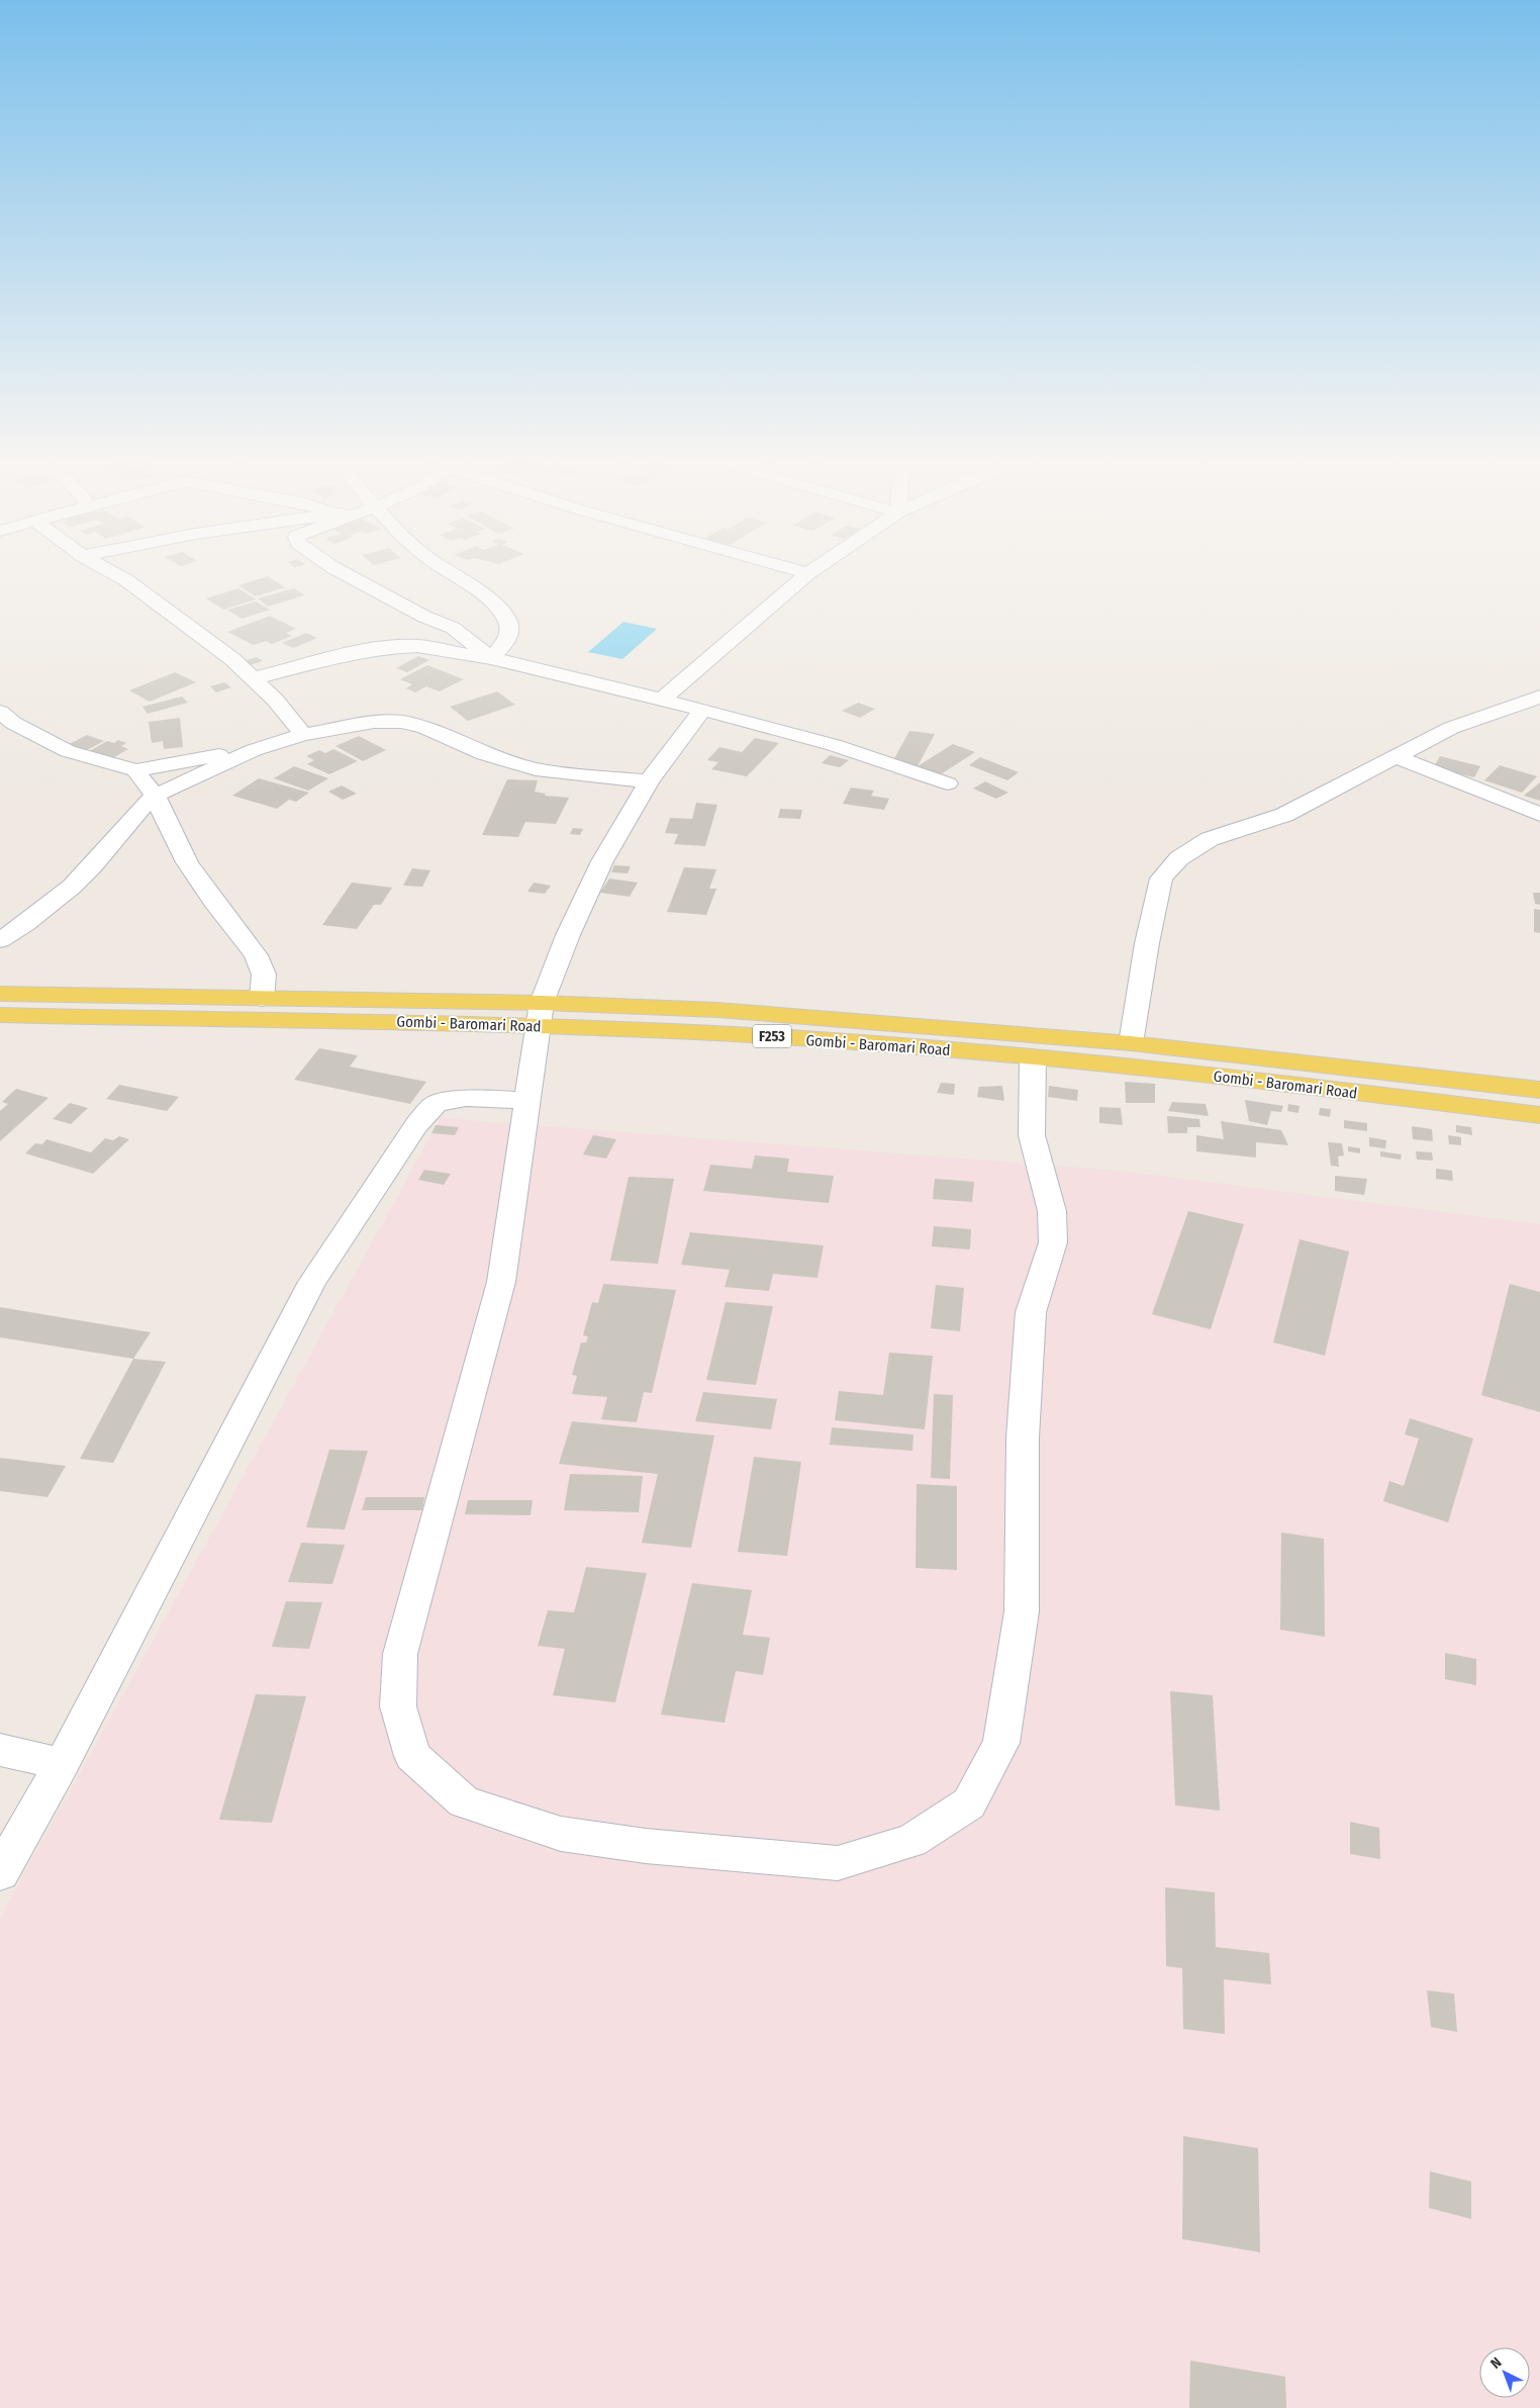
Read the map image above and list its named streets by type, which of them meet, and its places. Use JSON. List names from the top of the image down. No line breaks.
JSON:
{"streets":{"main road":["Gombi - Baromari Road","F253"]},"north":"top left"}
